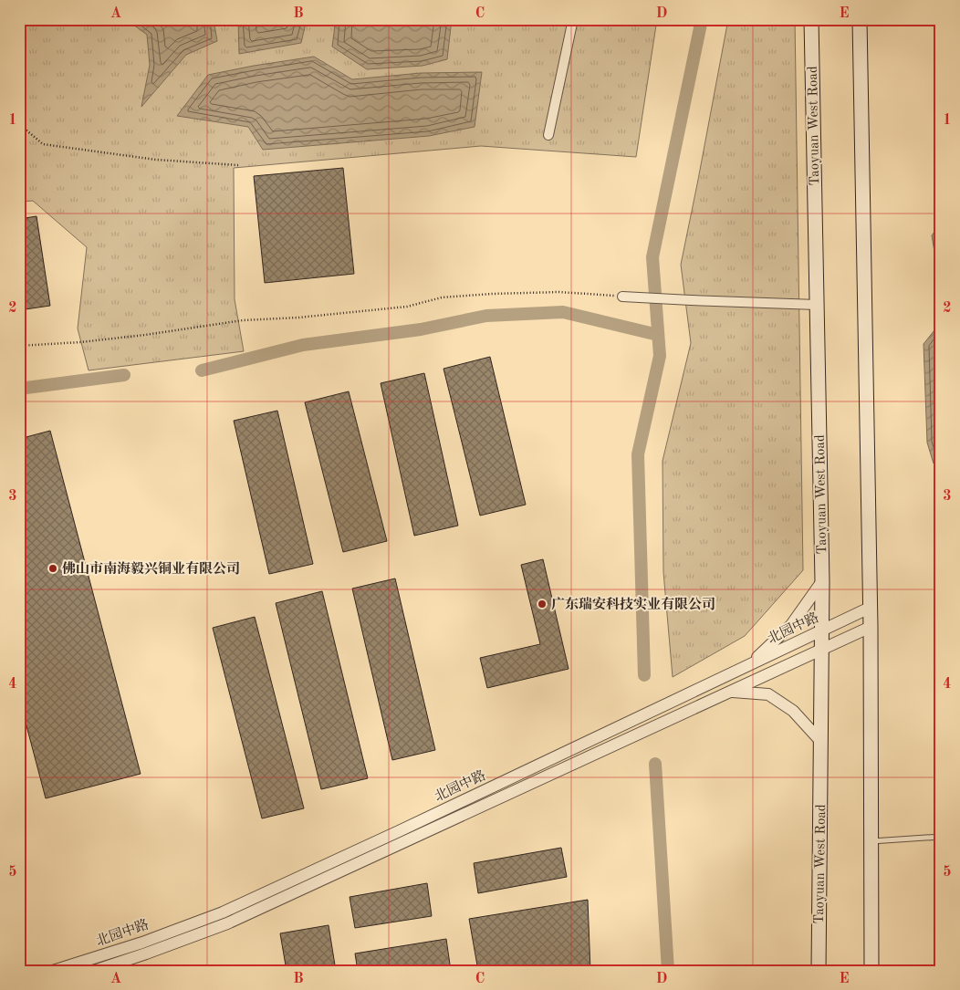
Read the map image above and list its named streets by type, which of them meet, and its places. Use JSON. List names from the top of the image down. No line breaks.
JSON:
{"streets":{"main road":["Taoyuan West Road"],"street":["北园中路"]},"crossings":[["Taoyuan West Road","北园中路"]],"places":["佛山市南海毅兴铜业有限公司","广东瑞安科技实业有限公司"],"grid":{"columns":["A","B","C","D","E"],"rows":["1","2","3","4","5"]}}
